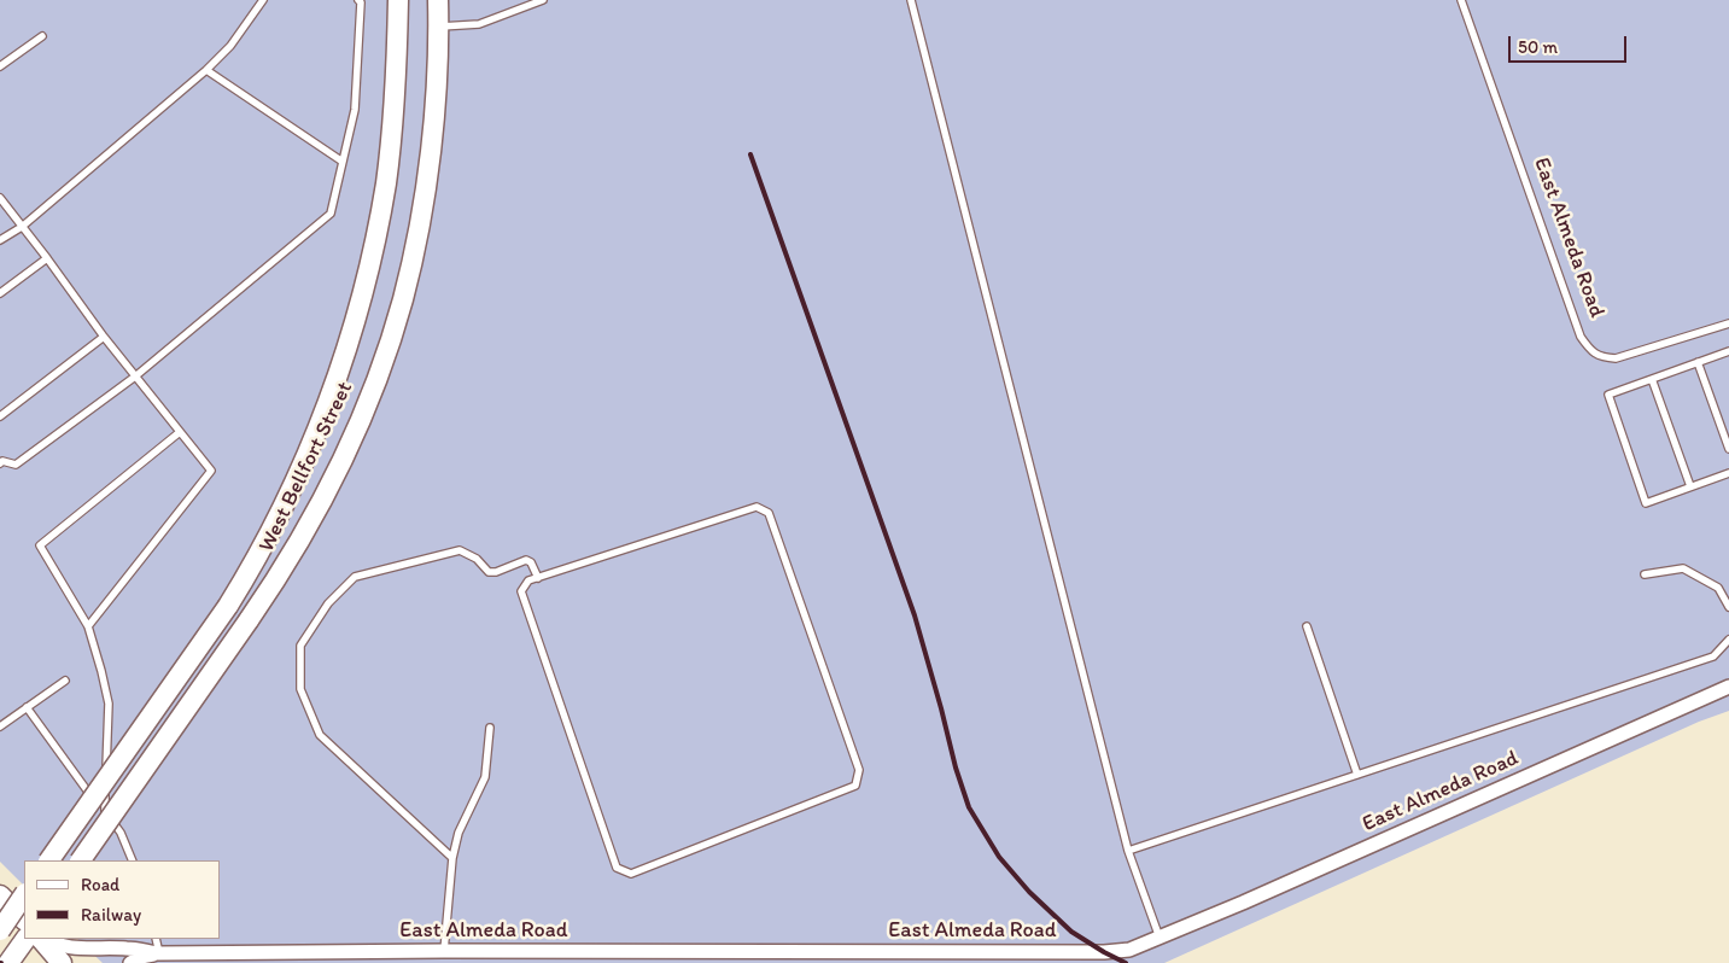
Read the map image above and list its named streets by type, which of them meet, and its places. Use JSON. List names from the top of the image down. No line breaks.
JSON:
{"streets":{"main road":["West Bellfort Street"],"street":["East Almeda Road"]},"legend":["Road","Railway"],"scale_bar":"50 m"}
